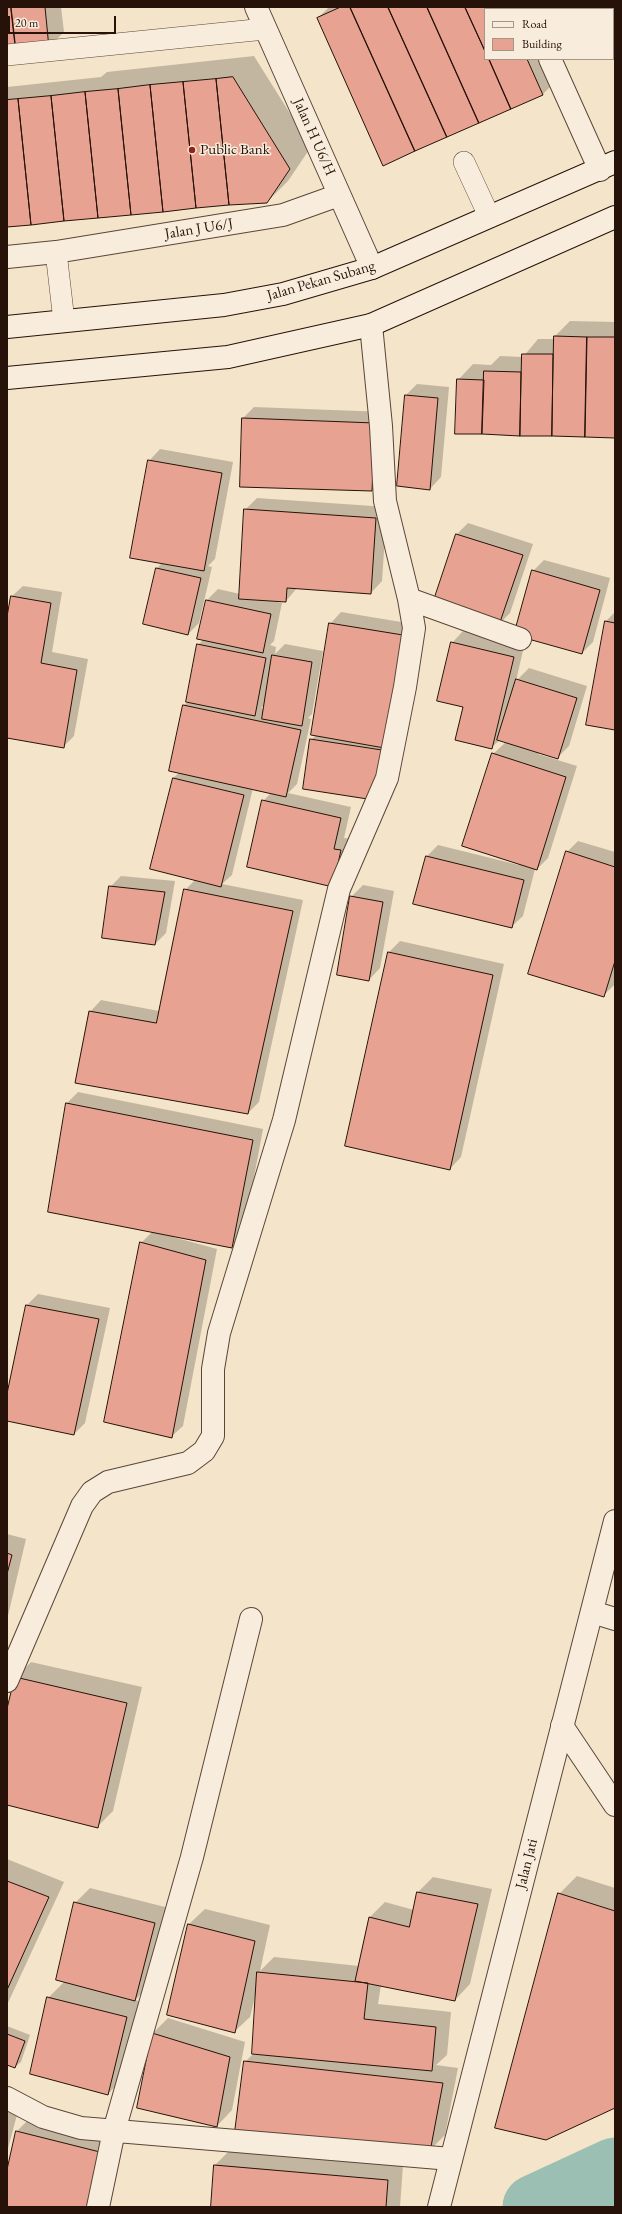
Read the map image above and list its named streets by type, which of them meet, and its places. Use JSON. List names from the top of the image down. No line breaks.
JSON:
{"streets":{"street":["Jalan H U6/H","Jalan J U6/J","Jalan Pekan Subang","Jalan Jati"]},"crossings":[["Jalan H U6/H","Jalan J U6/J"],["Jalan H U6/H","Jalan Pekan Subang"]],"places":["Public Bank"],"legend":["Road","Building"],"scale_bar":"20 m"}
